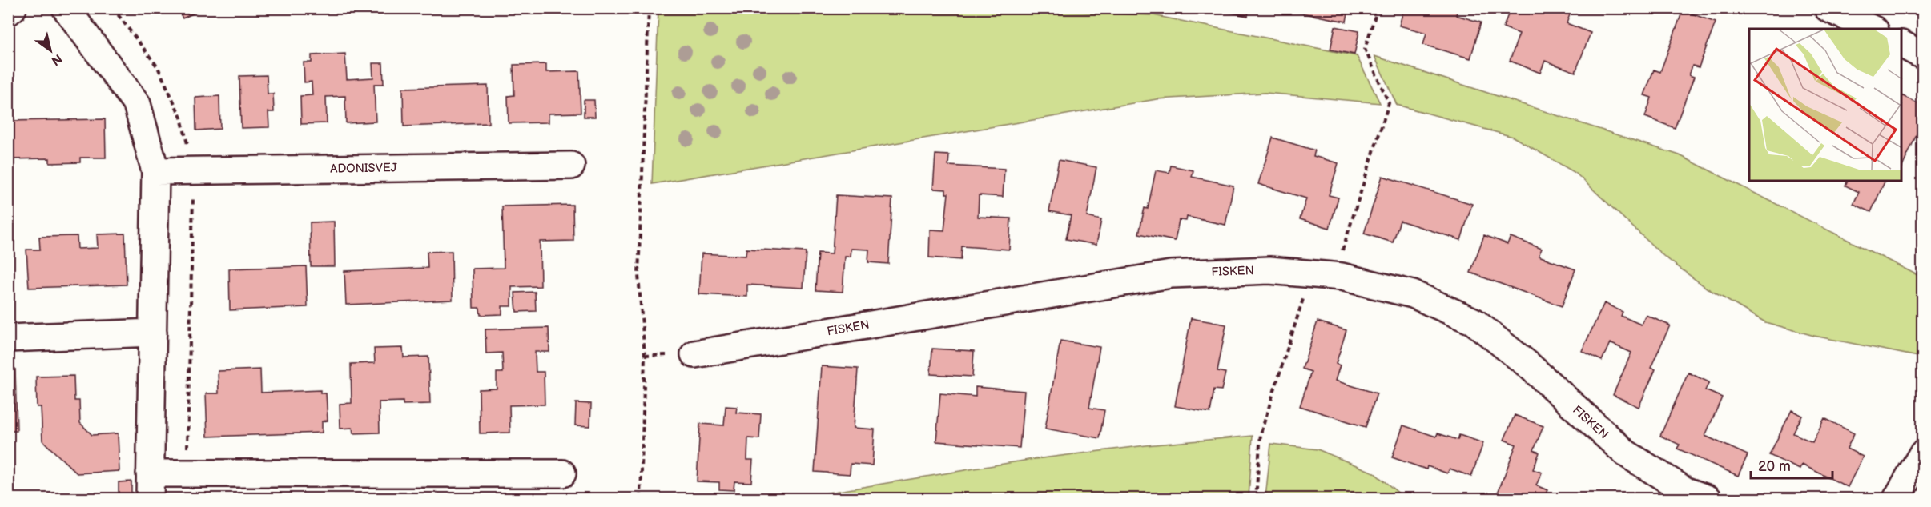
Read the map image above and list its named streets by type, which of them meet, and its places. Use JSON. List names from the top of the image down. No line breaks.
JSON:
{"streets":{"street":["ADONISVEJ","FISKEN"]},"scale_bar":"20 m","north":"bottom right"}
